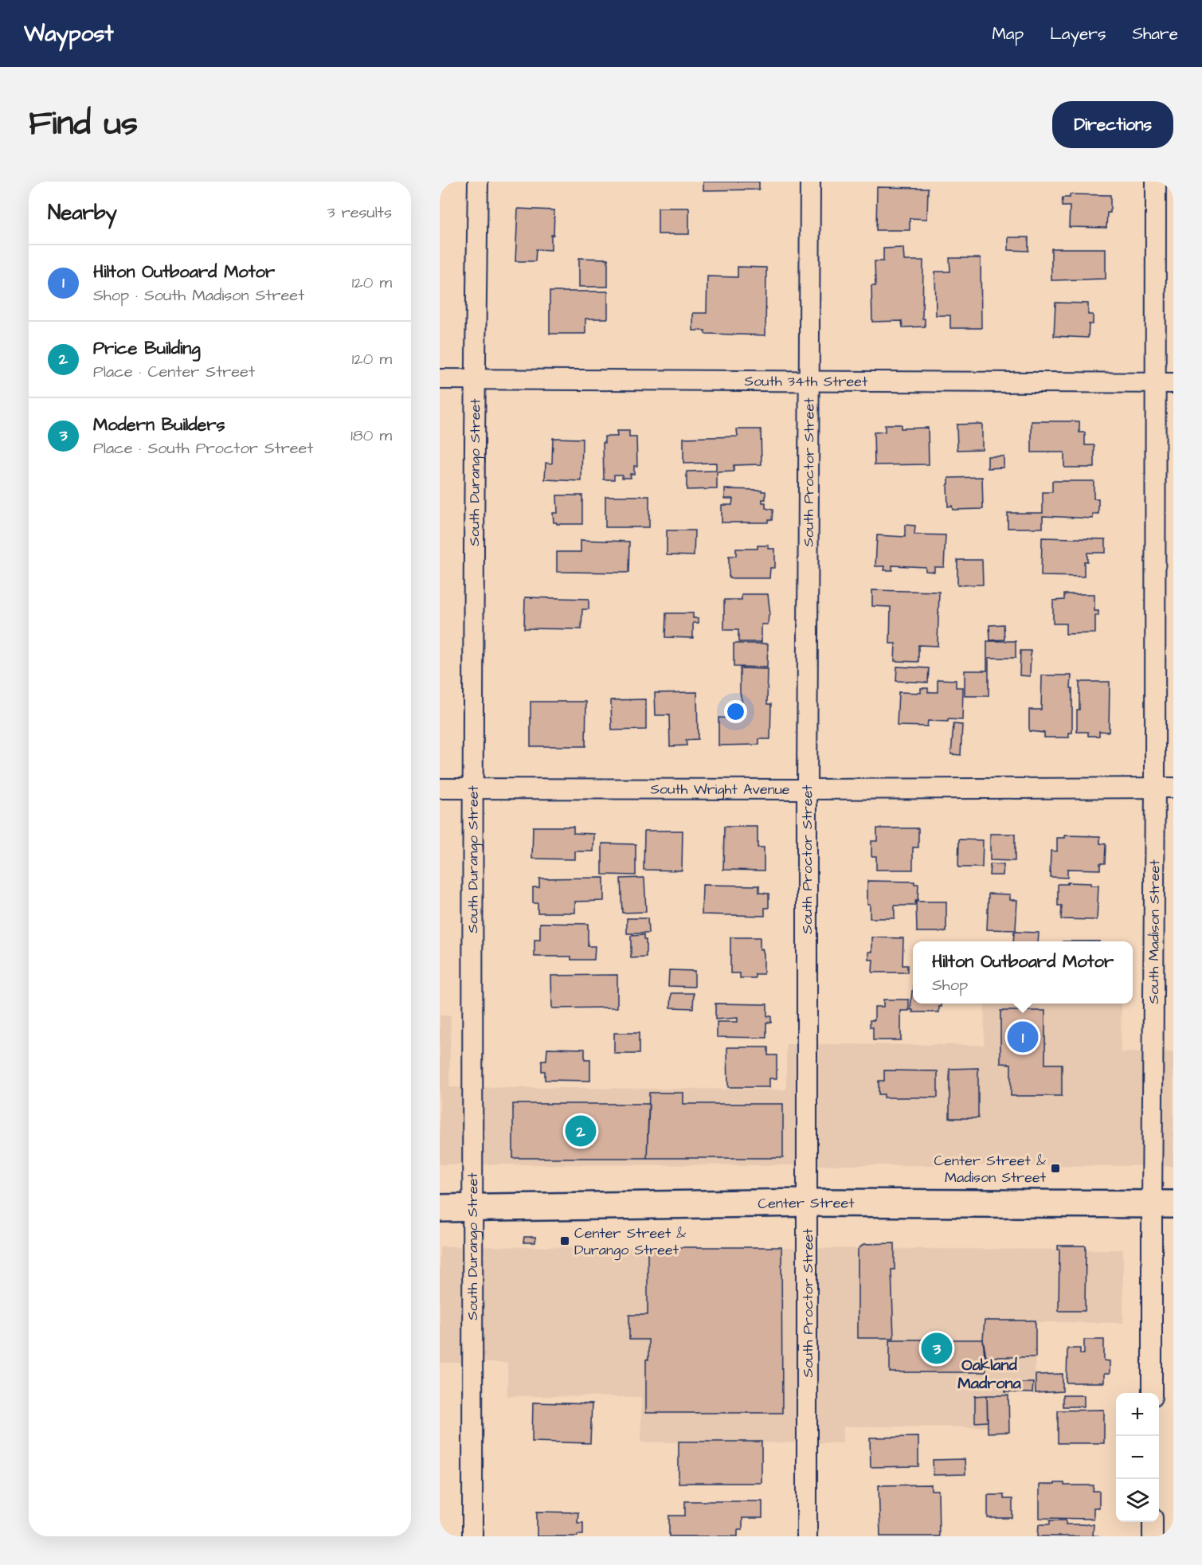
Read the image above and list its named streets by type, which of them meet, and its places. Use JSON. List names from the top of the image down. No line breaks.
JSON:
{"streets":{"main road":["Center Street"],"street":["South 34th Street","South Durango Street","South Proctor Street","South Wright Avenue","South Madison Street"]},"crossings":[["South 34th Street","South Durango Street"],["South 34th Street","South Proctor Street"],["South 34th Street","South Madison Street"],["South Durango Street","South Wright Avenue"],["South Durango Street","Center Street"],["South Proctor Street","South Wright Avenue"],["South Proctor Street","Center Street"],["South Wright Avenue","South Madison Street"],["South Madison Street","Center Street"]],"districts":["Oakland Madrona"],"places":{"transit":["Center Street & Madison Street","Center Street & Durango Street"]},"page":{"header":"Waypost","nav":["Map","Layers","Share"],"title":"Find us","buttons":"Directions","heading":["Nearby","3 results"],"list":[{"mark":"1","name":"Hilton Outboard Motor","note":"Shop · South Madison Street","value":"120 m"},{"mark":"2","name":"Price Building","note":"Place · Center Street","value":"120 m"},{"mark":"3","name":"Modern Builders","note":"Place · South Proctor Street","value":"180 m"}],"popup":["Hilton Outboard Motor","Shop"],"pins":["1","2","3"],"map_buttons":["+","−"]}}
